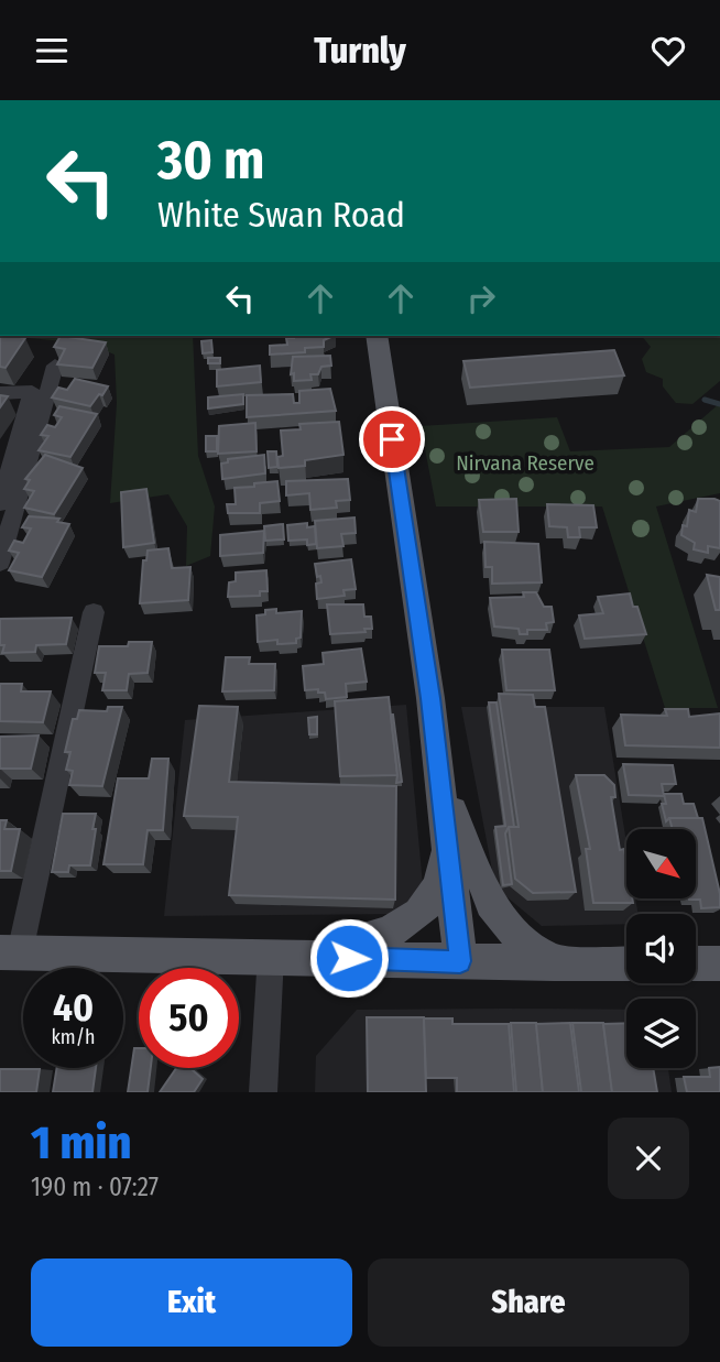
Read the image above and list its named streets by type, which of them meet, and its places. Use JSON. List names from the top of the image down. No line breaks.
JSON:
{"parks":["Nirvana Reserve"],"north":"bottom right","page":{"header":"Turnly","turn":["30 m","White Swan Road"],"speed":"40 km/h","limit":"50","heading":["1 min","190 m · 07:27"],"buttons":["Exit","Share"]}}
